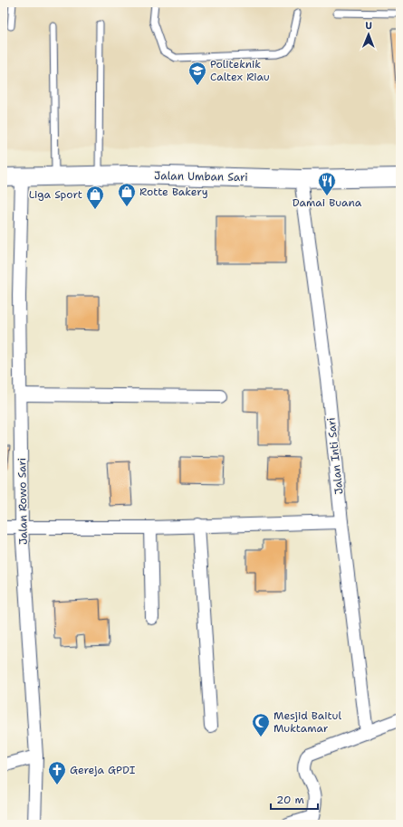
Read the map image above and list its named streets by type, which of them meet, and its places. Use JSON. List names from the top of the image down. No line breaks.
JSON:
{"streets":{"main road":["Jalan Umban Sari"],"street":["Jalan Inti Sari","Jalan Rowo Sari"]},"crossings":[["Jalan Umban Sari","Jalan Inti Sari"],["Jalan Umban Sari","Jalan Rowo Sari"]],"places":{"school or university":["Politeknik Caltex Riau"],"restaurant":["Damai Buana"],"shop":["Rotte Bakery","Liga Sport"],"mosque":["Mesjid Baitul Muktamar"],"church":["Gereja GPDI"]},"scale_bar":"20 m","north":"top"}
